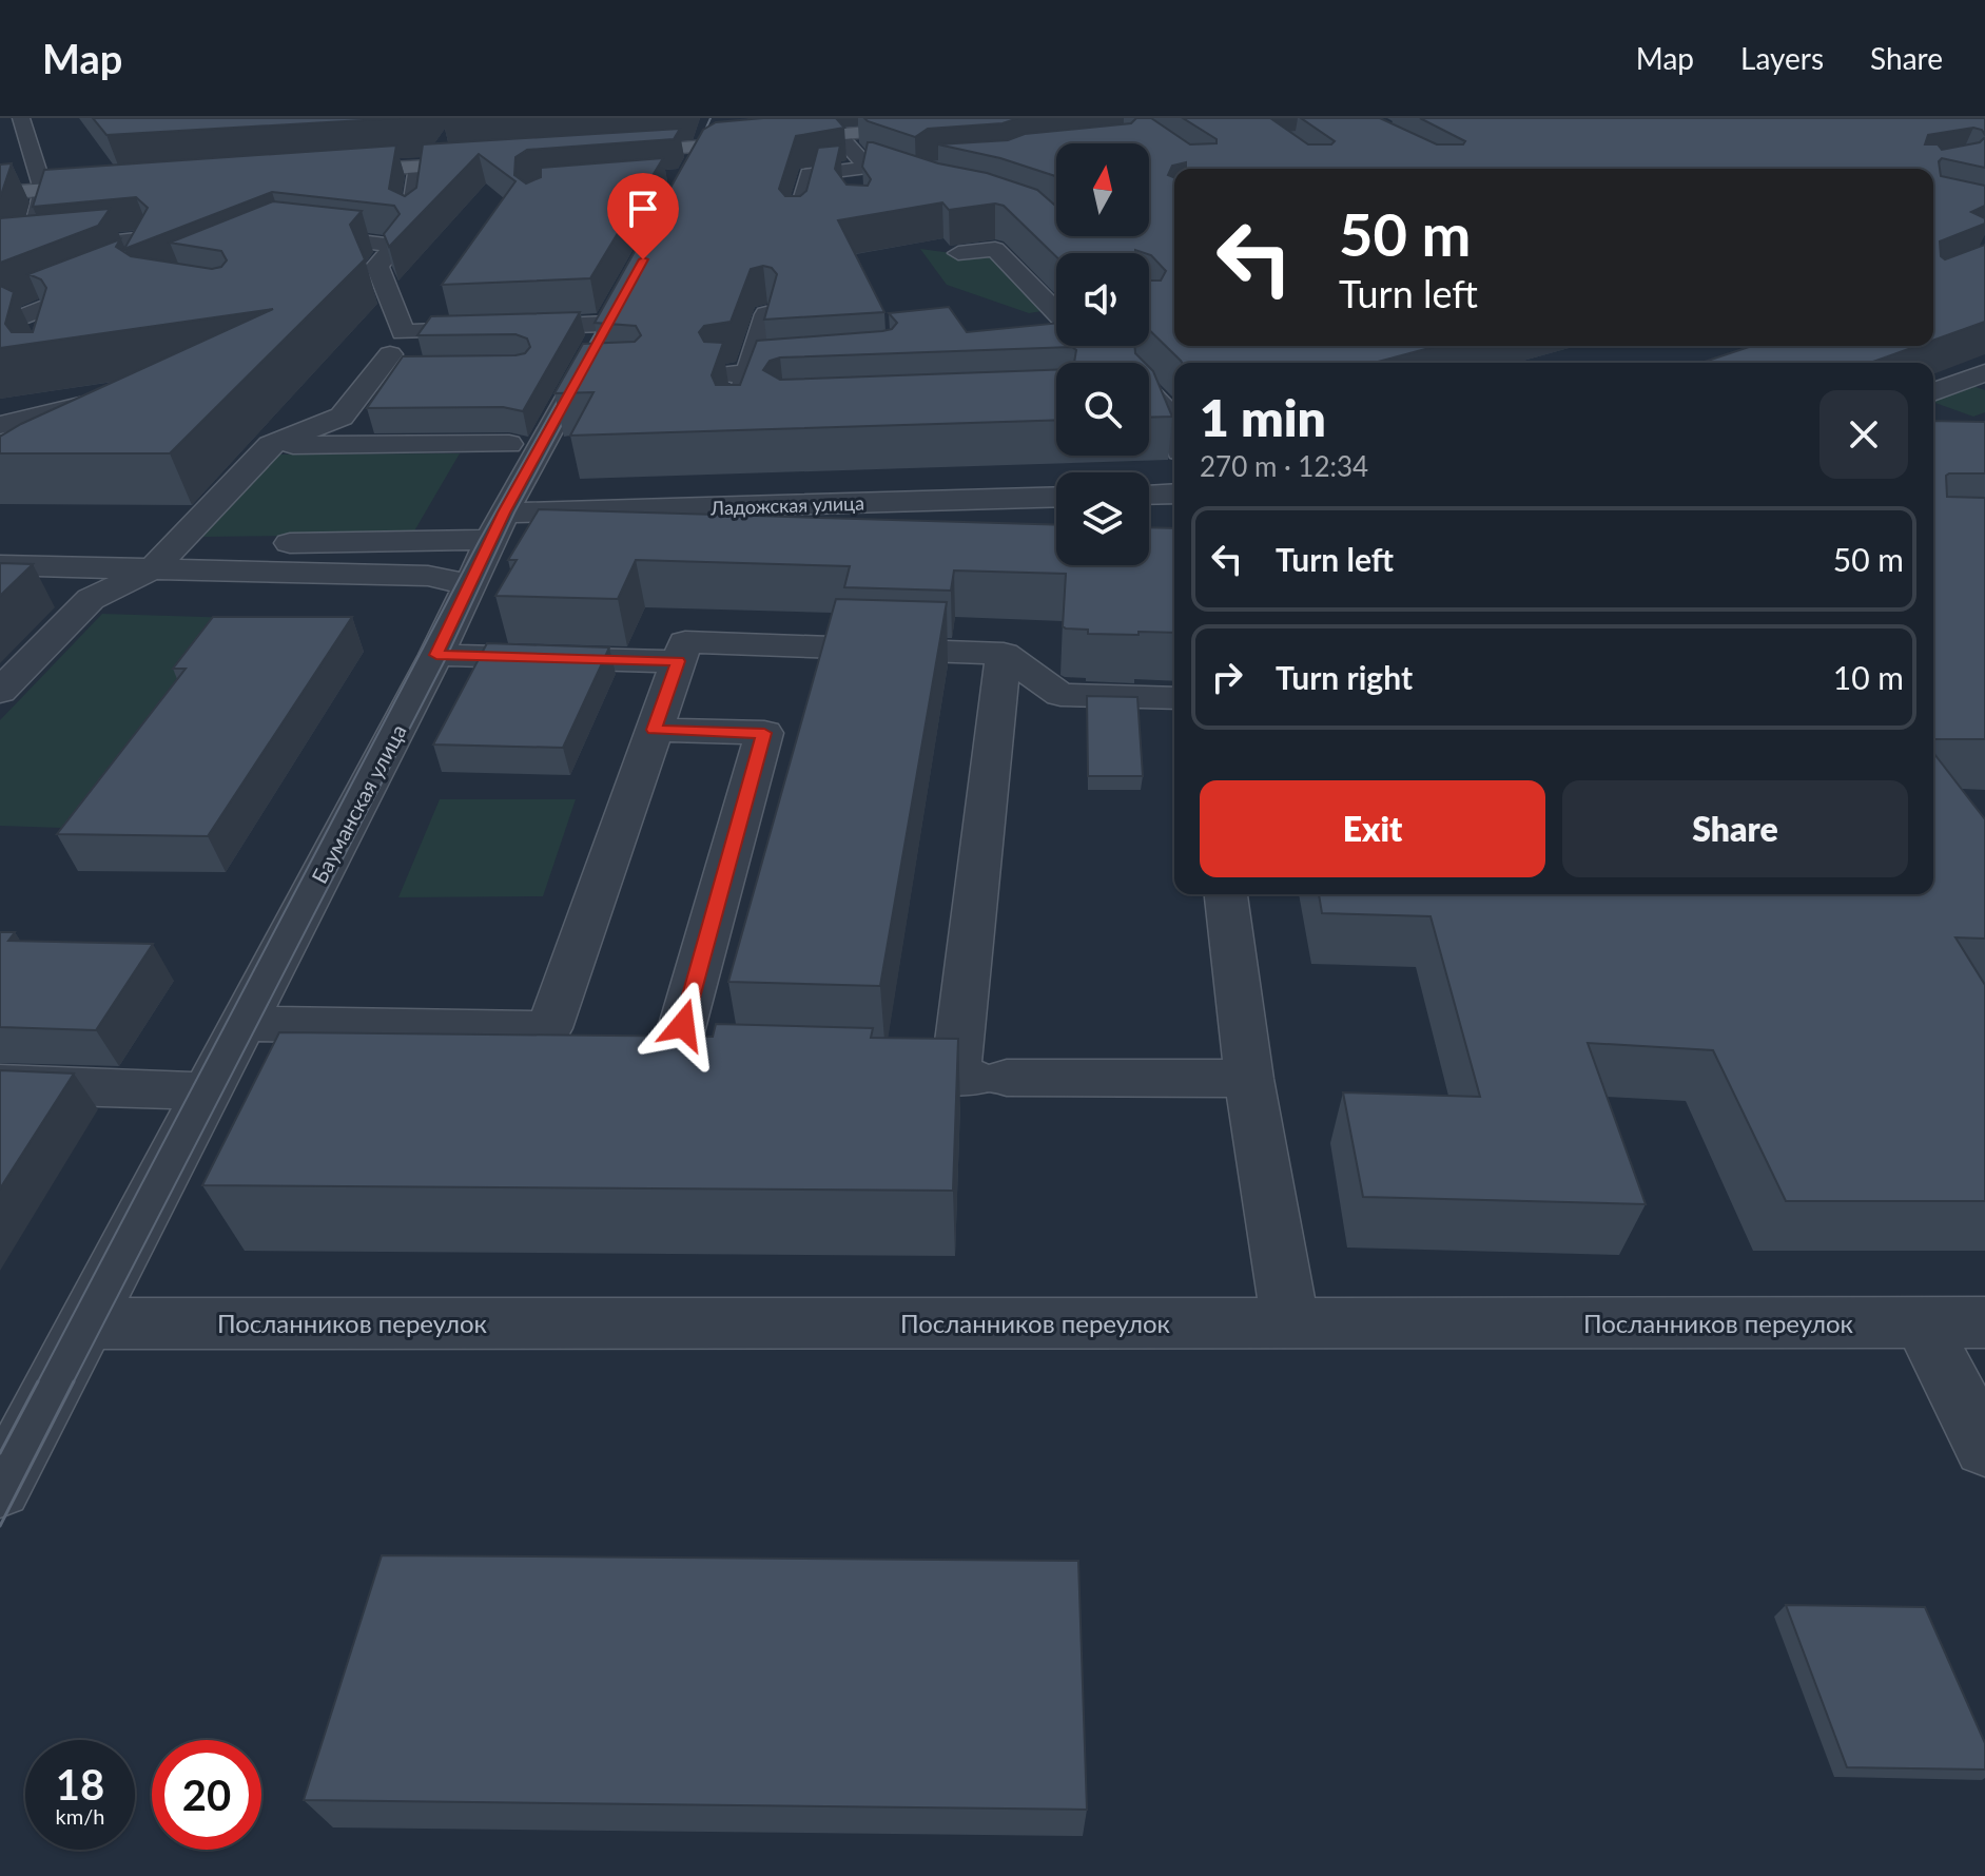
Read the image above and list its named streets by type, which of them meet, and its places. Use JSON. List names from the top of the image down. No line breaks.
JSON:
{"streets":{"street":["Ладожская улица","Бауманская улица","Посланников переулок"]},"crossings":[["Ладожская улица","Бауманская улица"],["Бауманская улица","Посланников переулок"]],"north":"top","page":{"header":"Map","nav":["Map","Layers","Share"],"turn":["50 m","Turn left"],"heading":["1 min","270 m · 12:34"],"list":[{"name":"Turn left","value":"50 m"},{"name":"Turn right","value":"10 m"}],"buttons":["Exit","Share"],"speed":"18 km/h","limit":"20"}}
